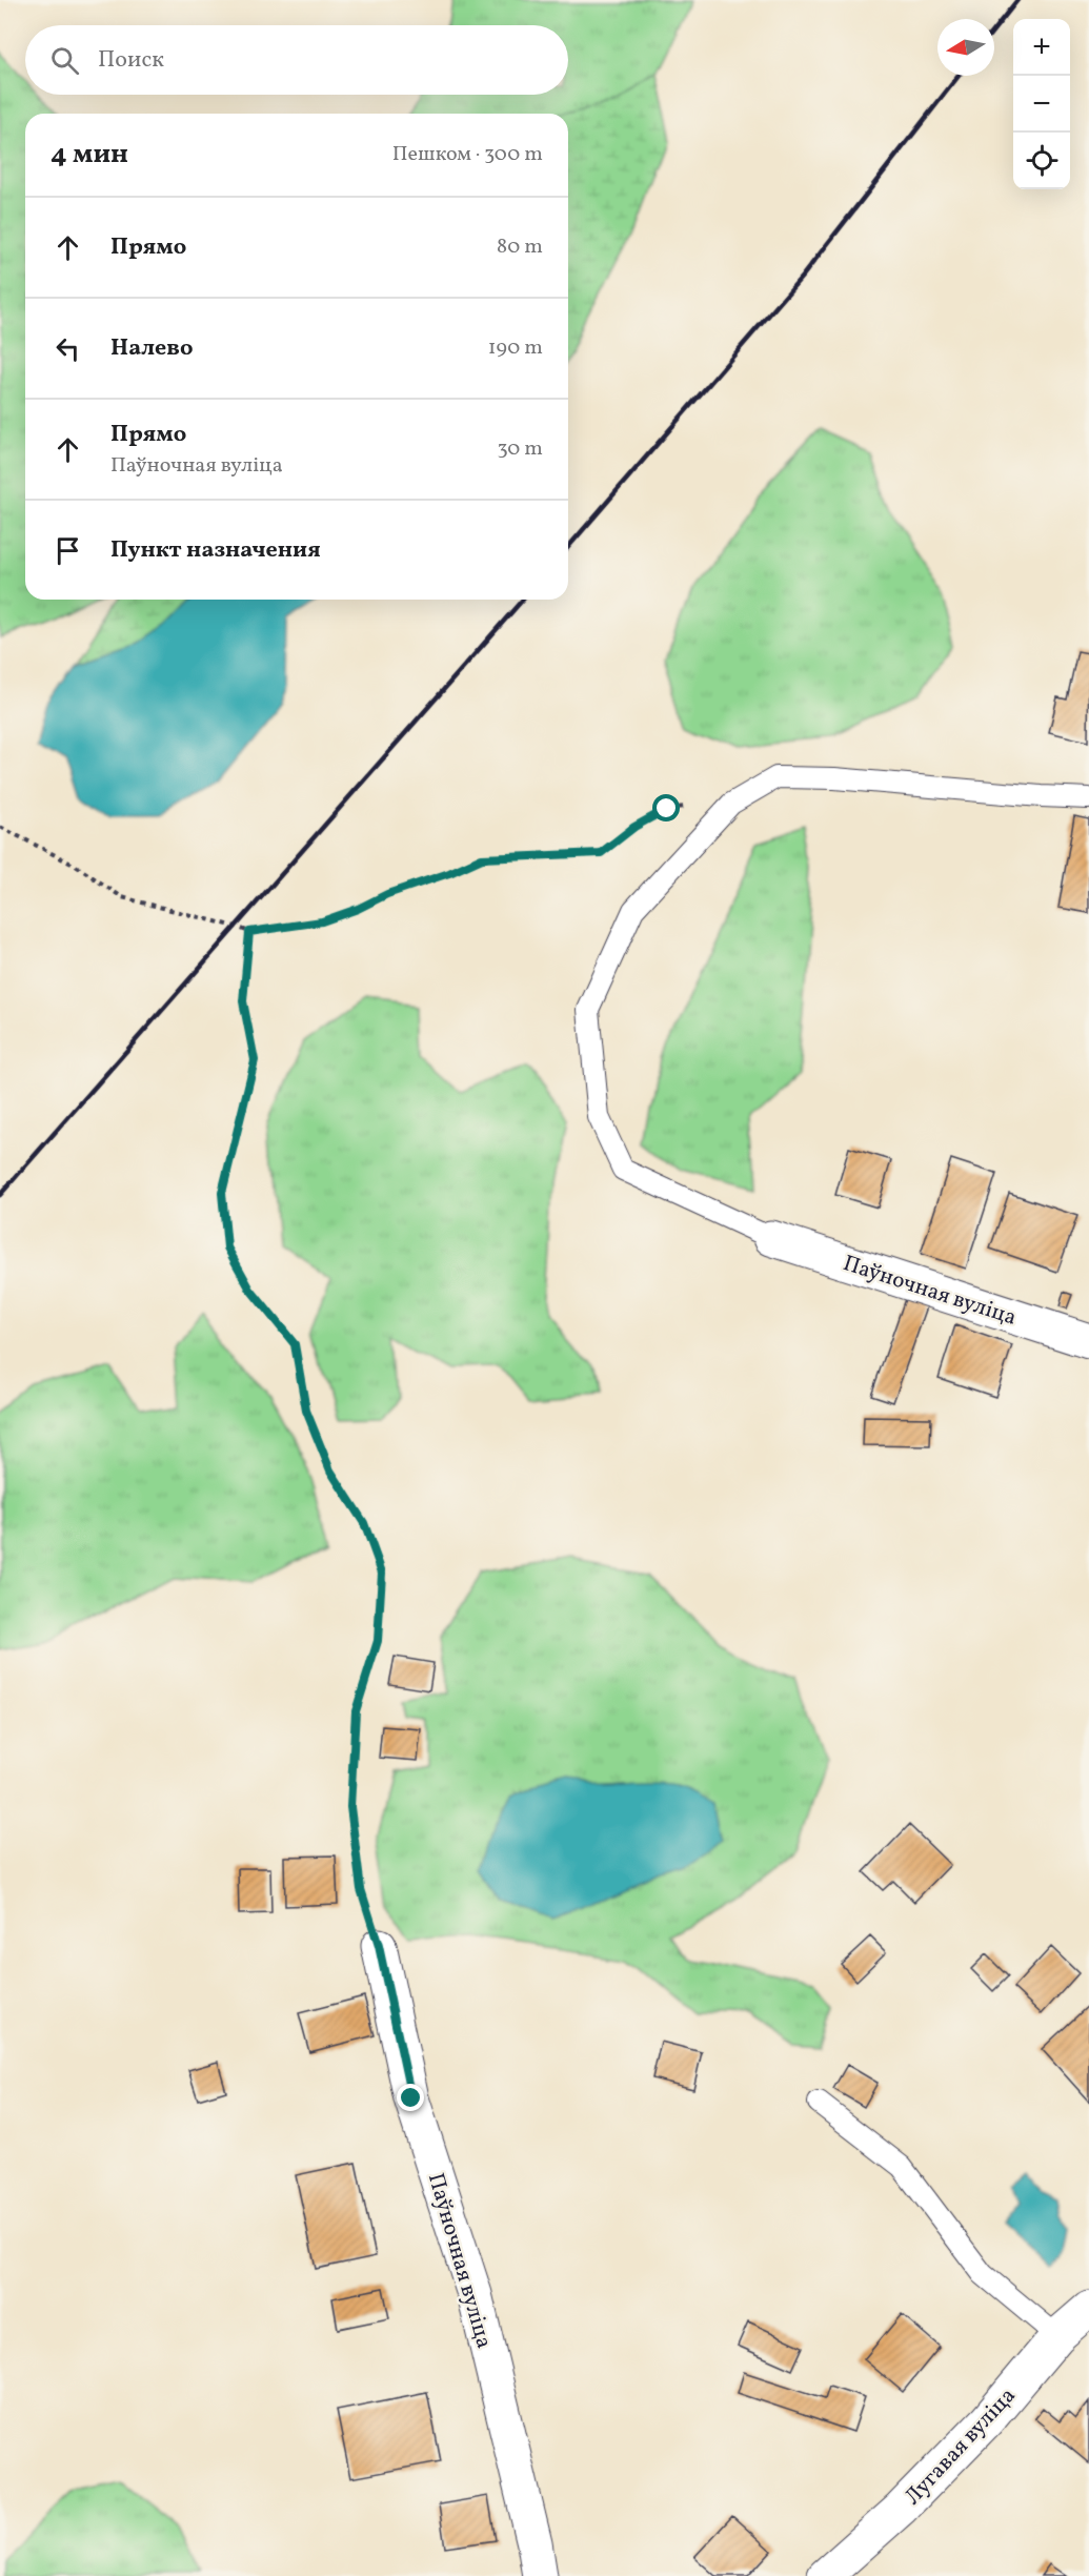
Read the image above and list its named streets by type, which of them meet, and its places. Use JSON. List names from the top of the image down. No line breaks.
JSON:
{"streets":{"street":["Паўночная вуліца","Лугавая вуліца"]},"north":"left","page":{"map_buttons":["+","−"],"search":"Поиск","heading":["4 мин","Пешком · 300 m"],"list":[["Прямо","80 m"],["Налево","190 m"],["Прямо","Паўночная вуліца","30 m"],"Пункт назначения"]}}
